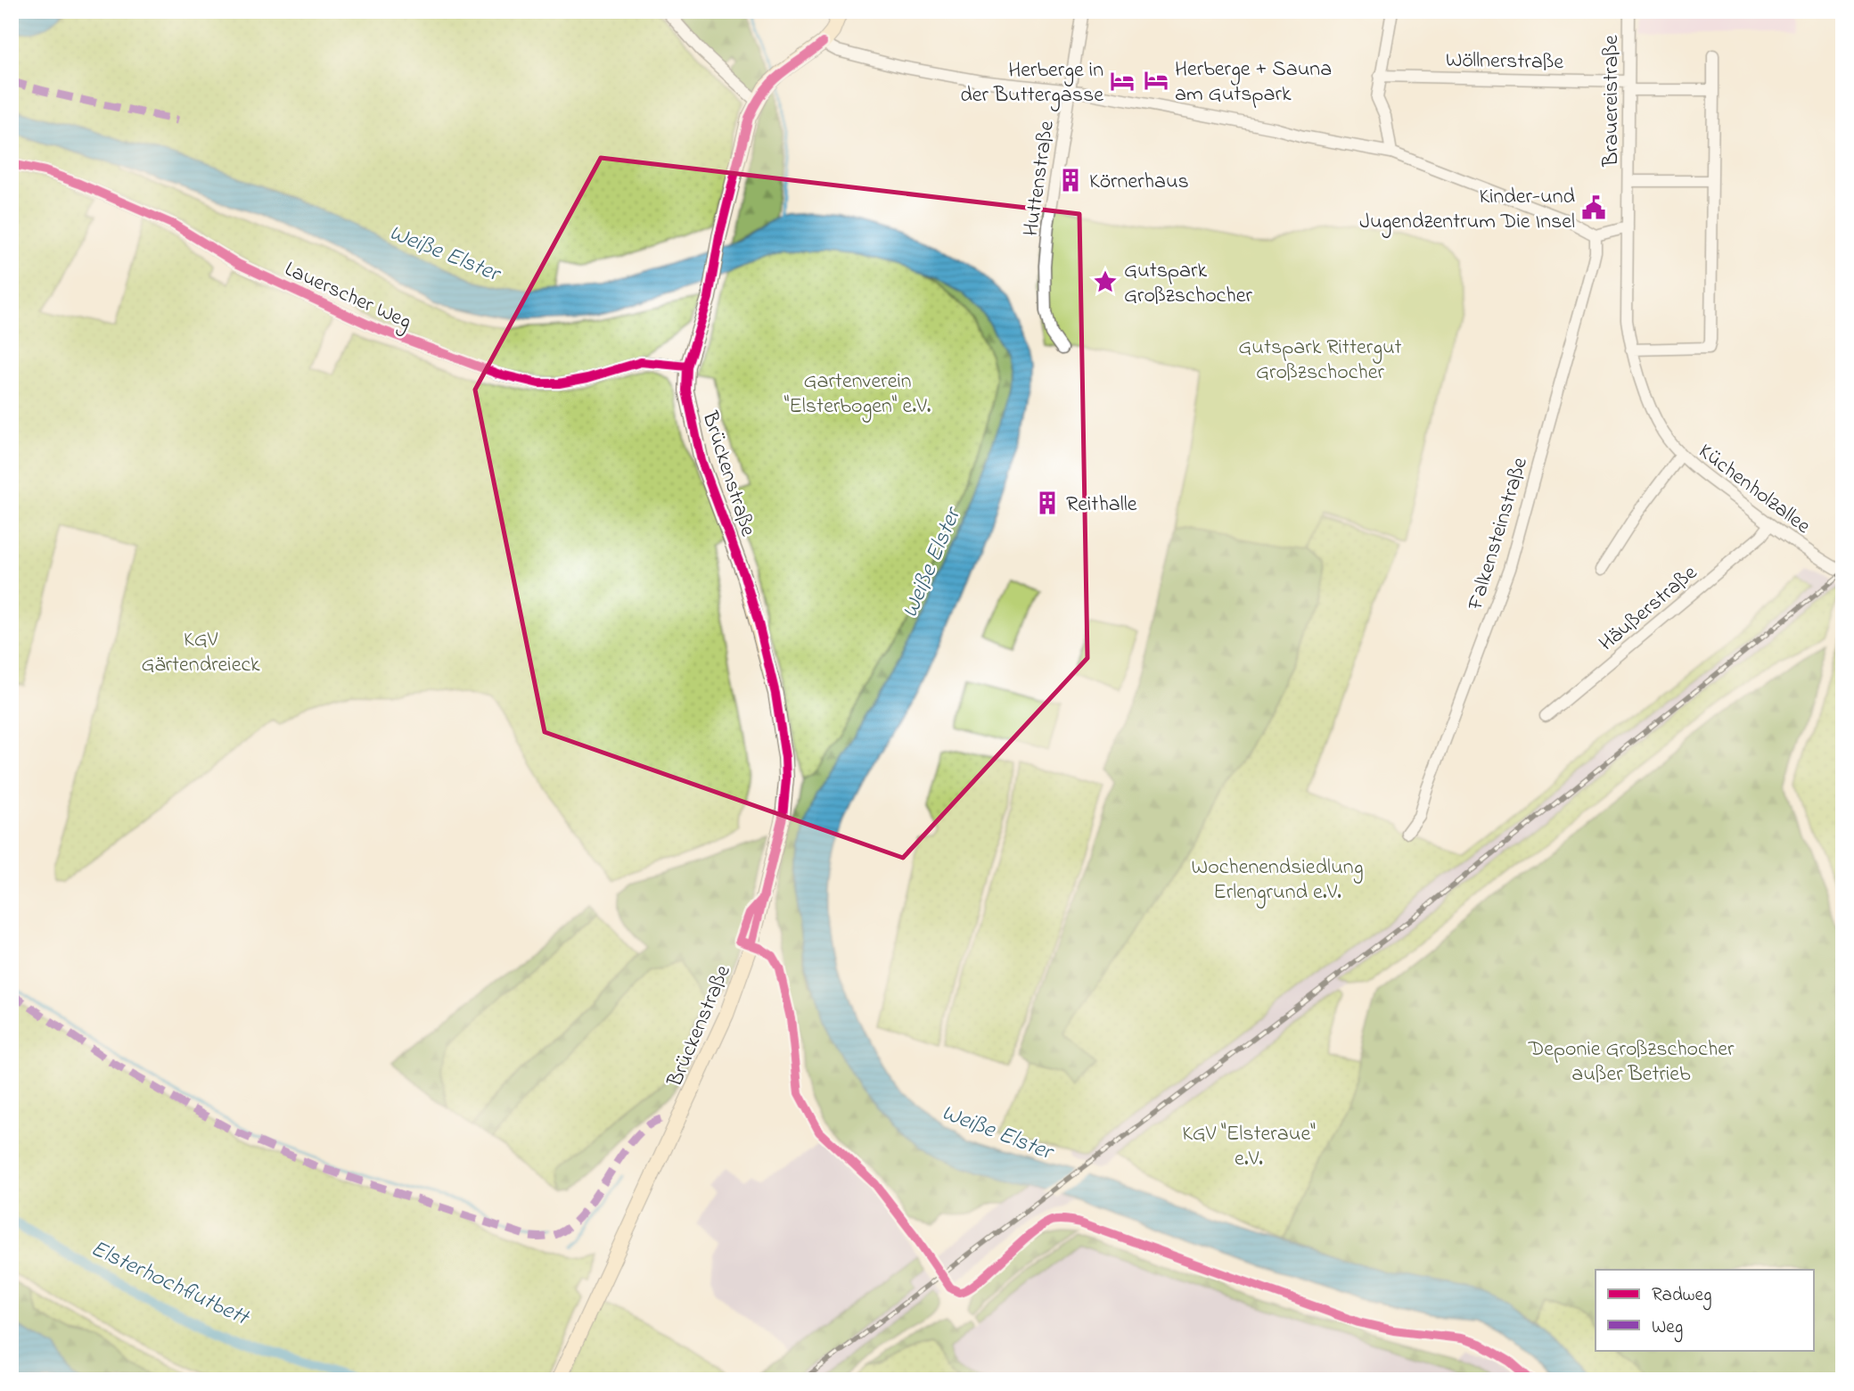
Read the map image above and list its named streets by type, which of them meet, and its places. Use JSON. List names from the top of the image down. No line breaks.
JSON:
{"streets":{"main road":["Brückenstraße"],"street":["Wöllnerstraße","Brauereistraße","Huttenstraße","Lauerscher Weg","Küchenholzallee","Falkensteinstraße","Häußerstraße"]},"crossings":[["Wöllnerstraße","Brauereistraße"],["Brauereistraße","Küchenholzallee"],["Lauerscher Weg","Brückenstraße"],["Küchenholzallee","Häußerstraße"]],"water":["Weiße Elster","Elsterhochflutbett"],"parks":["Gutspark Rittergut Großzschocher","Gartenverein \"Elsterbogen\" e.V.","KGV Gärtendreieck","Wochenendsiedlung Erlengrund e.V.","Deponie Großzschocher außer Betrieb","KGV \"Elsteraue\" e.V."],"places":{"hotel":["Herberge + Sauna am Gutspark","Herberge in der Buttergasse"],"building":["Körnerhaus","Reithalle"],"public building":["Kinder-und Jugendzentrum Die Insel"],"place":["Gutspark Großzschocher"]},"legend":["Radweg","Weg"]}
